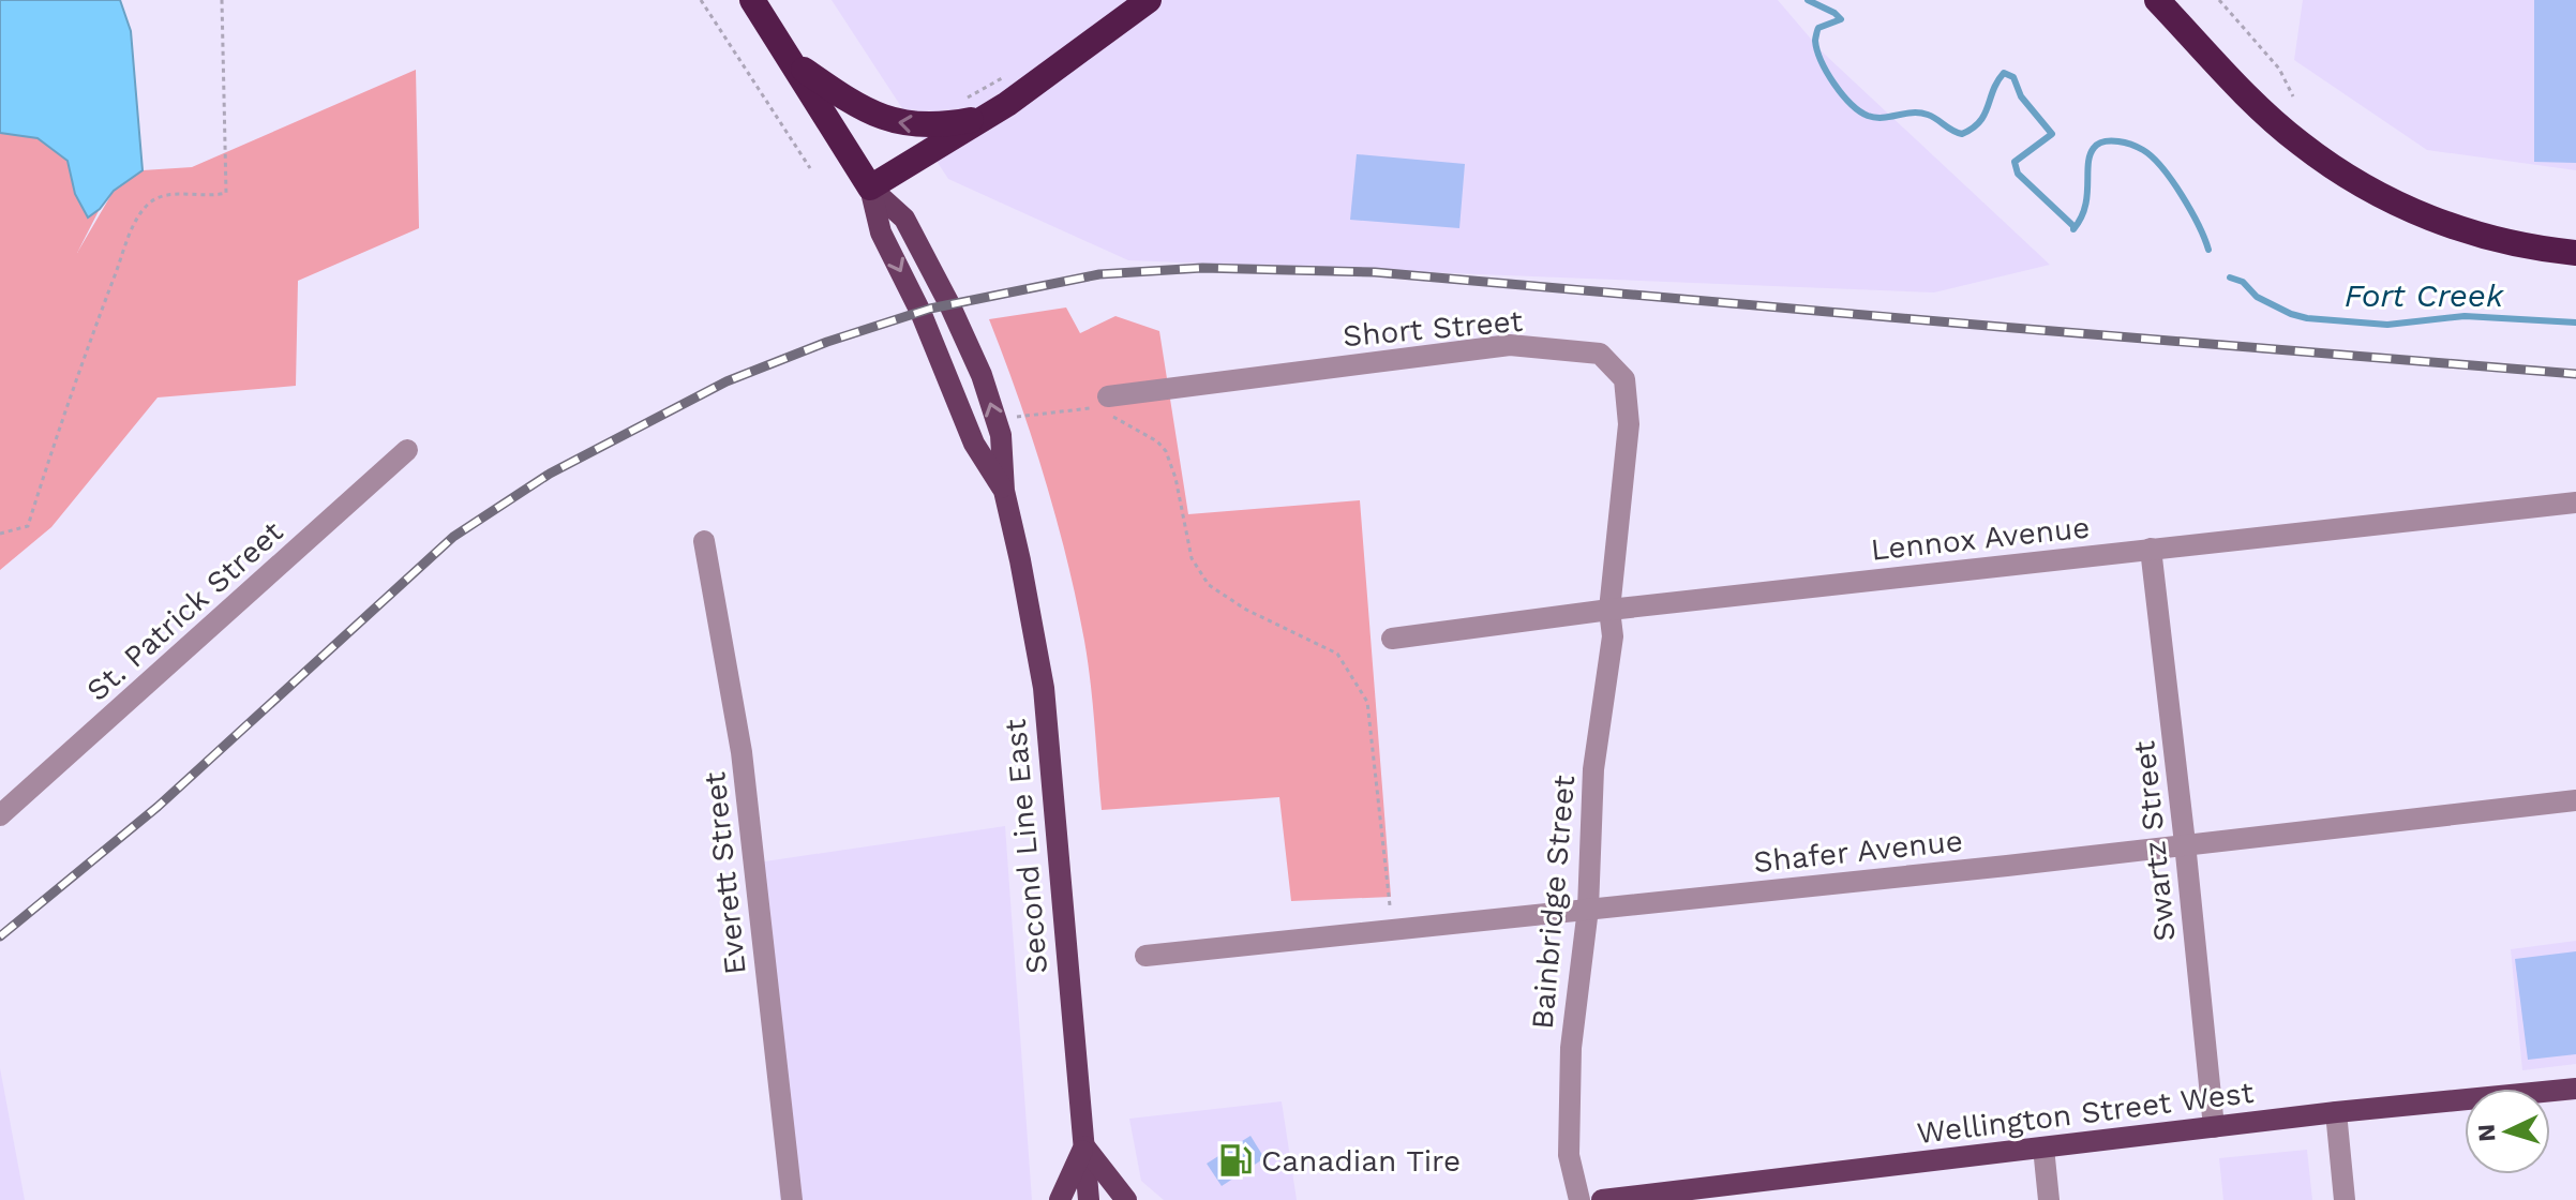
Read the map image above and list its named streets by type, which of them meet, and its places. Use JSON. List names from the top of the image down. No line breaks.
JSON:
{"streets":{"highway":["Second Line East"],"main road":["Wellington Street West"],"street":["Short Street","Lennox Avenue","St. Patrick Street","Swartz Street","Shafer Avenue","Everett Street","Bainbridge Street"]},"crossings":[["Short Street","Lennox Avenue"],["Short Street","Bainbridge Street"],["Lennox Avenue","Swartz Street"],["Lennox Avenue","Bainbridge Street"],["Swartz Street","Shafer Avenue"],["Swartz Street","Wellington Street West"],["Shafer Avenue","Bainbridge Street"]],"water":["Fort Creek"],"places":{"fuel station":["Canadian Tire"]},"north":"left"}
